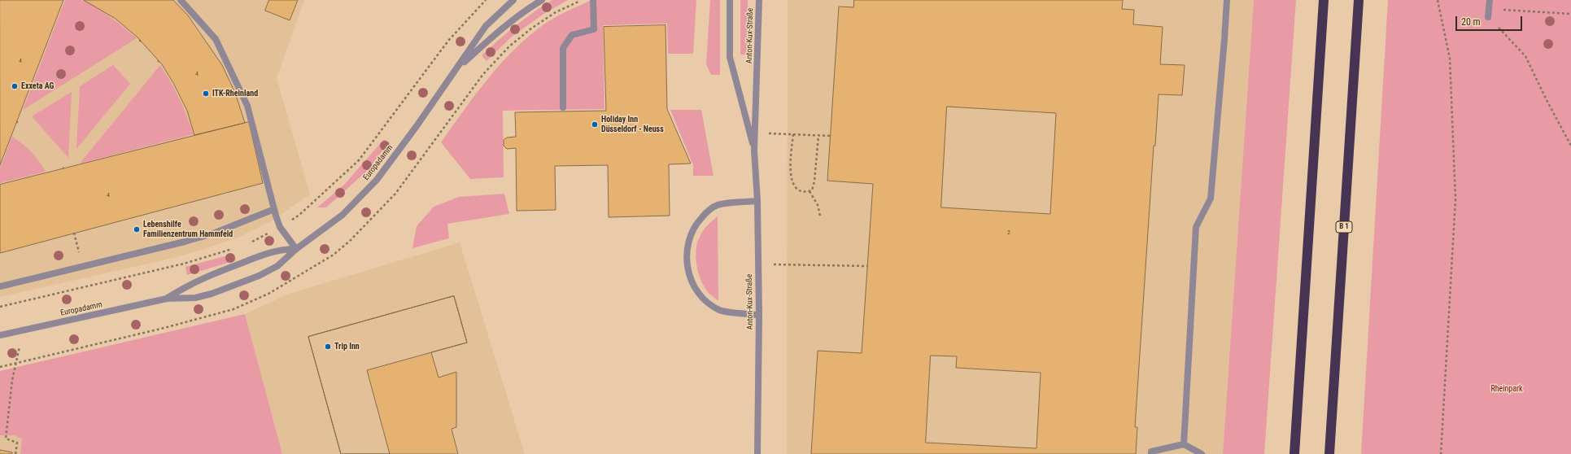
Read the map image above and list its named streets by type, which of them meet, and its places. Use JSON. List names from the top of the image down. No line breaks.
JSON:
{"streets":{"highway":["B 1"],"street":["Anton-Kux-Straße","Europadamm"]},"parks":["Rheinpark"],"places":["Exxeta AG","ITK-Rheinland","Holiday Inn Düsseldorf - Neuss","Lebenshilfe Familienzentrum Hammfeld","Trip Inn"],"house_numbers":["4","4","4","2"],"scale_bar":"20 m"}
